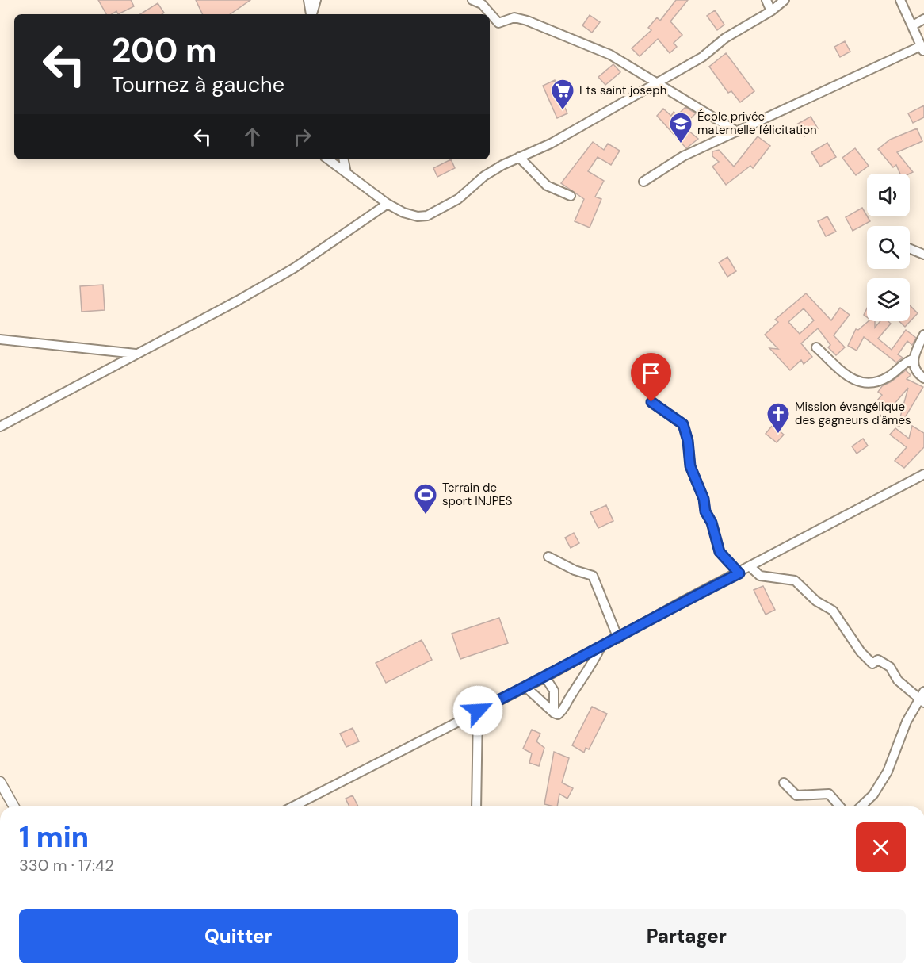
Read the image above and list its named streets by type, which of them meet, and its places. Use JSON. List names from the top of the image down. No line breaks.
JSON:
{"places":{"supermarket":["Ets saint joseph"],"school or university":["École privée maternelle félicitation"],"church":["Mission évangélique des gagneurs d'âmes"],"sports":["Terrain de sport INJPES"]},"page":{"turn":["200 m","Tournez à gauche"],"heading":["1 min","330 m · 17:42"],"buttons":["Quitter","Partager"]}}
